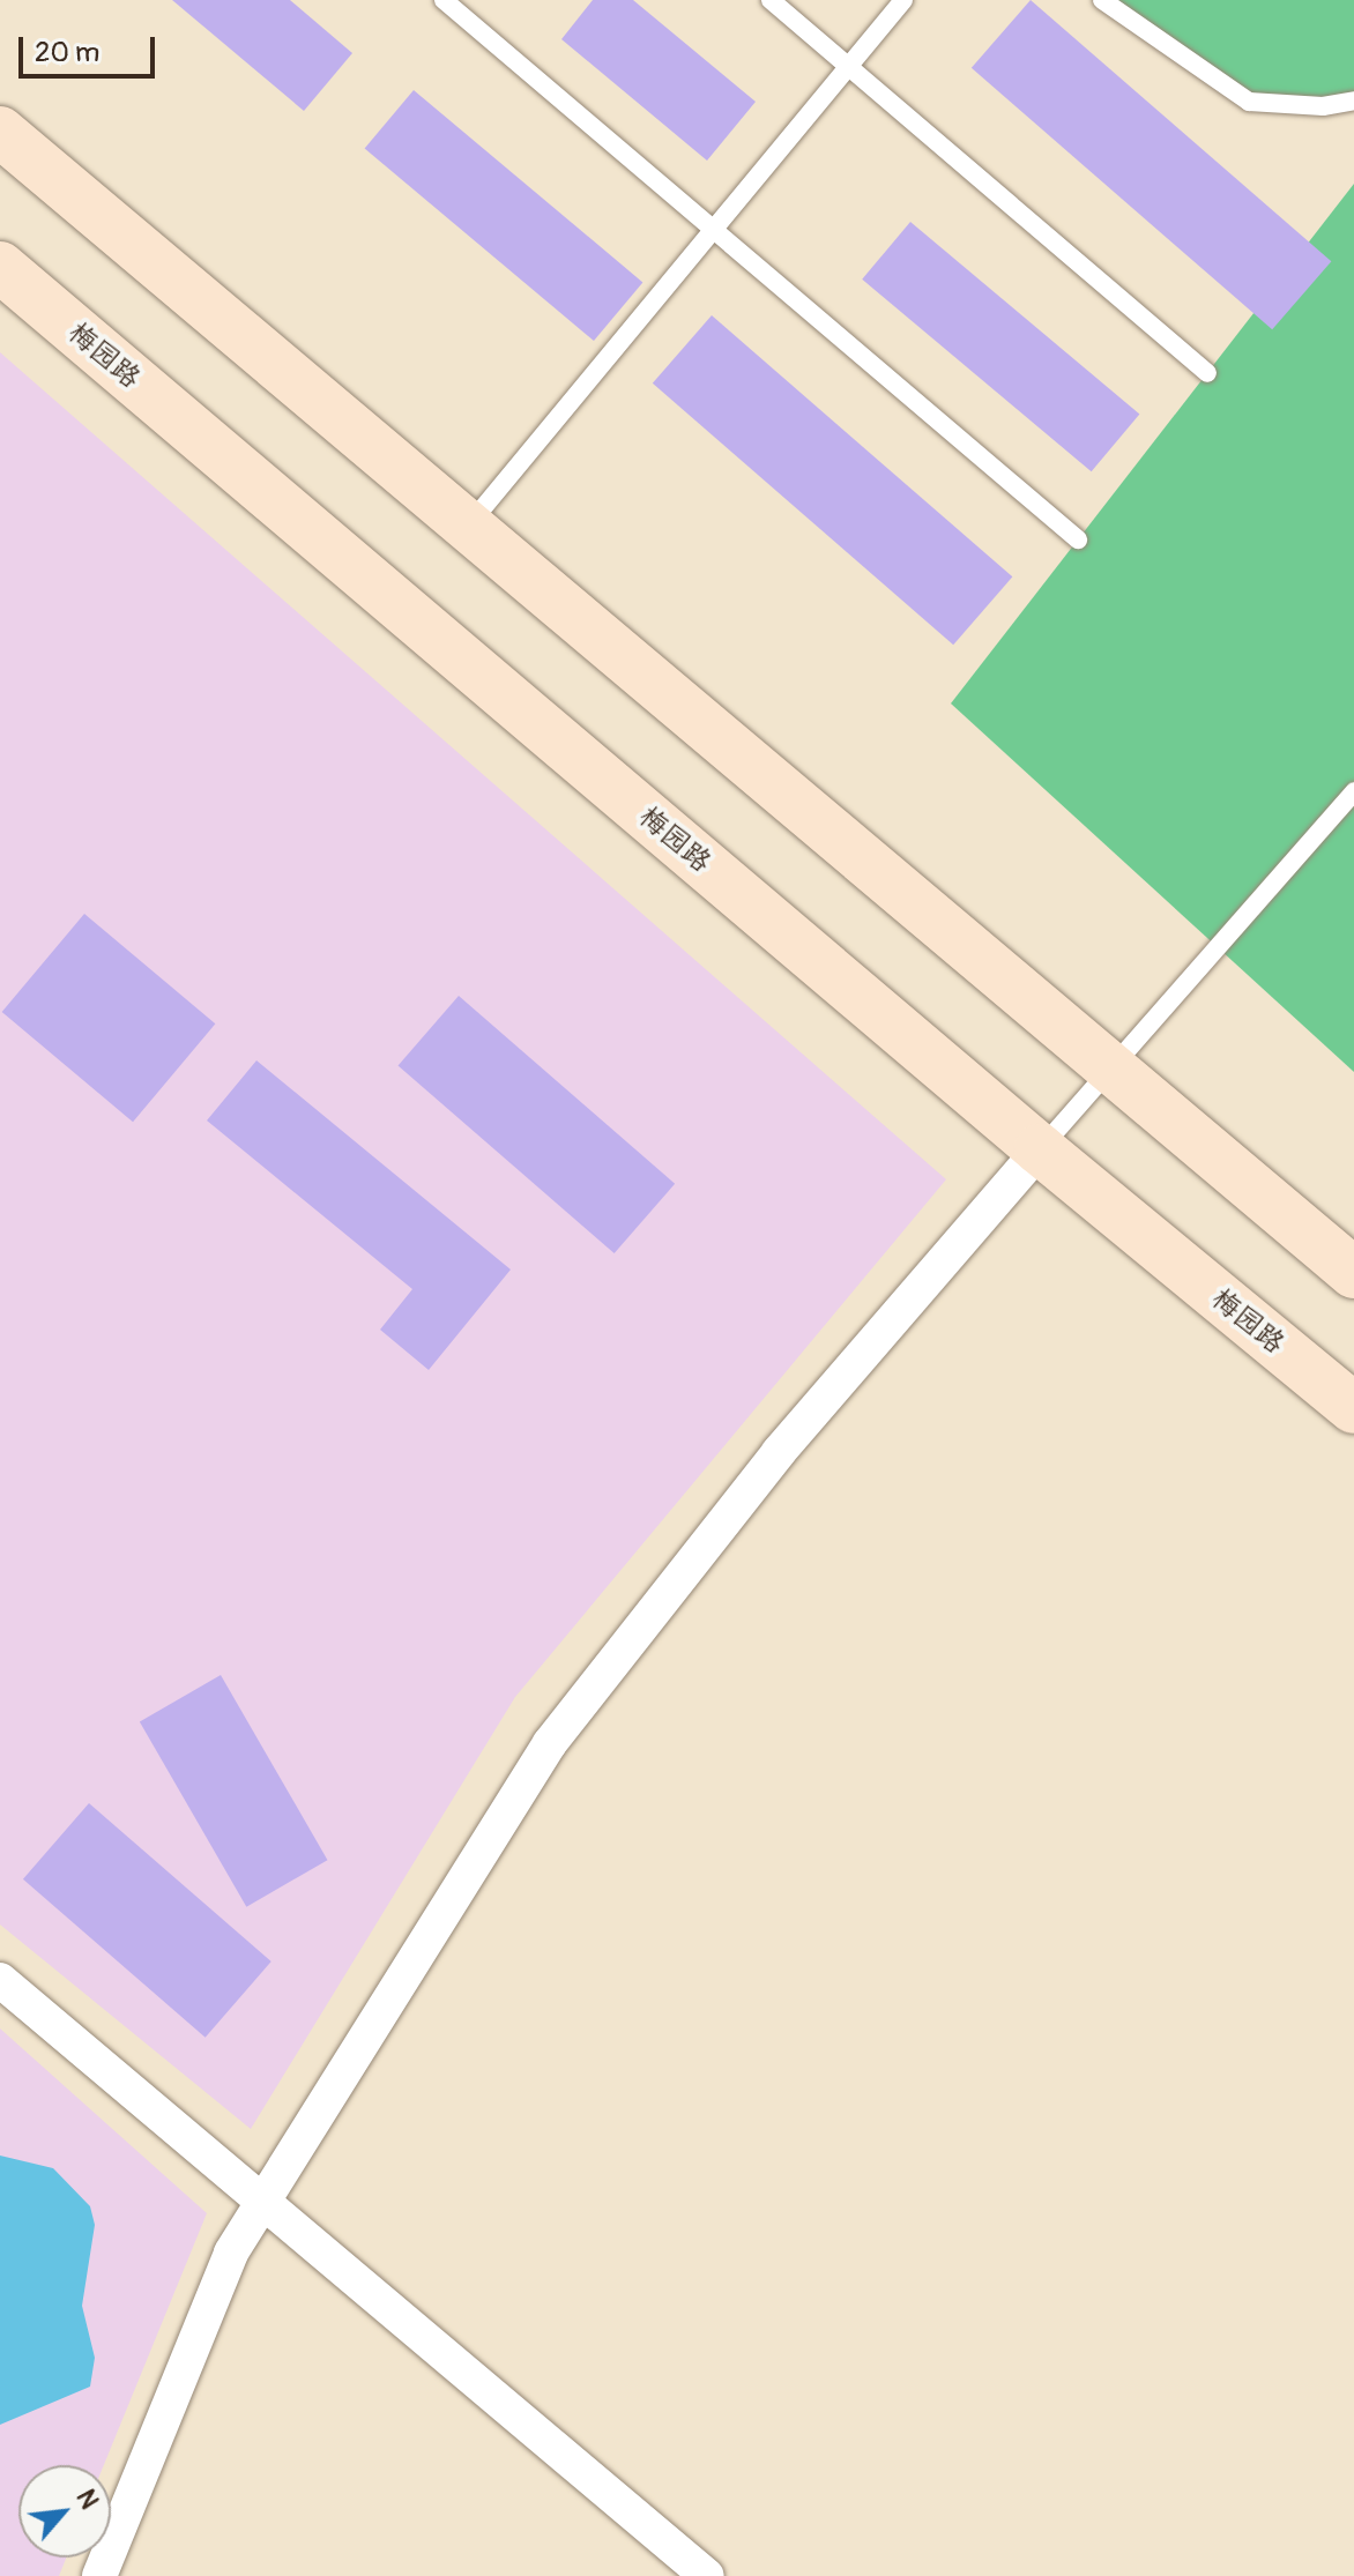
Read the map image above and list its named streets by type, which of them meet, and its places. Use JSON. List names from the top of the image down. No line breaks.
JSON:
{"streets":{"main road":["梅园路"]},"scale_bar":"20 m","north":"top right"}
